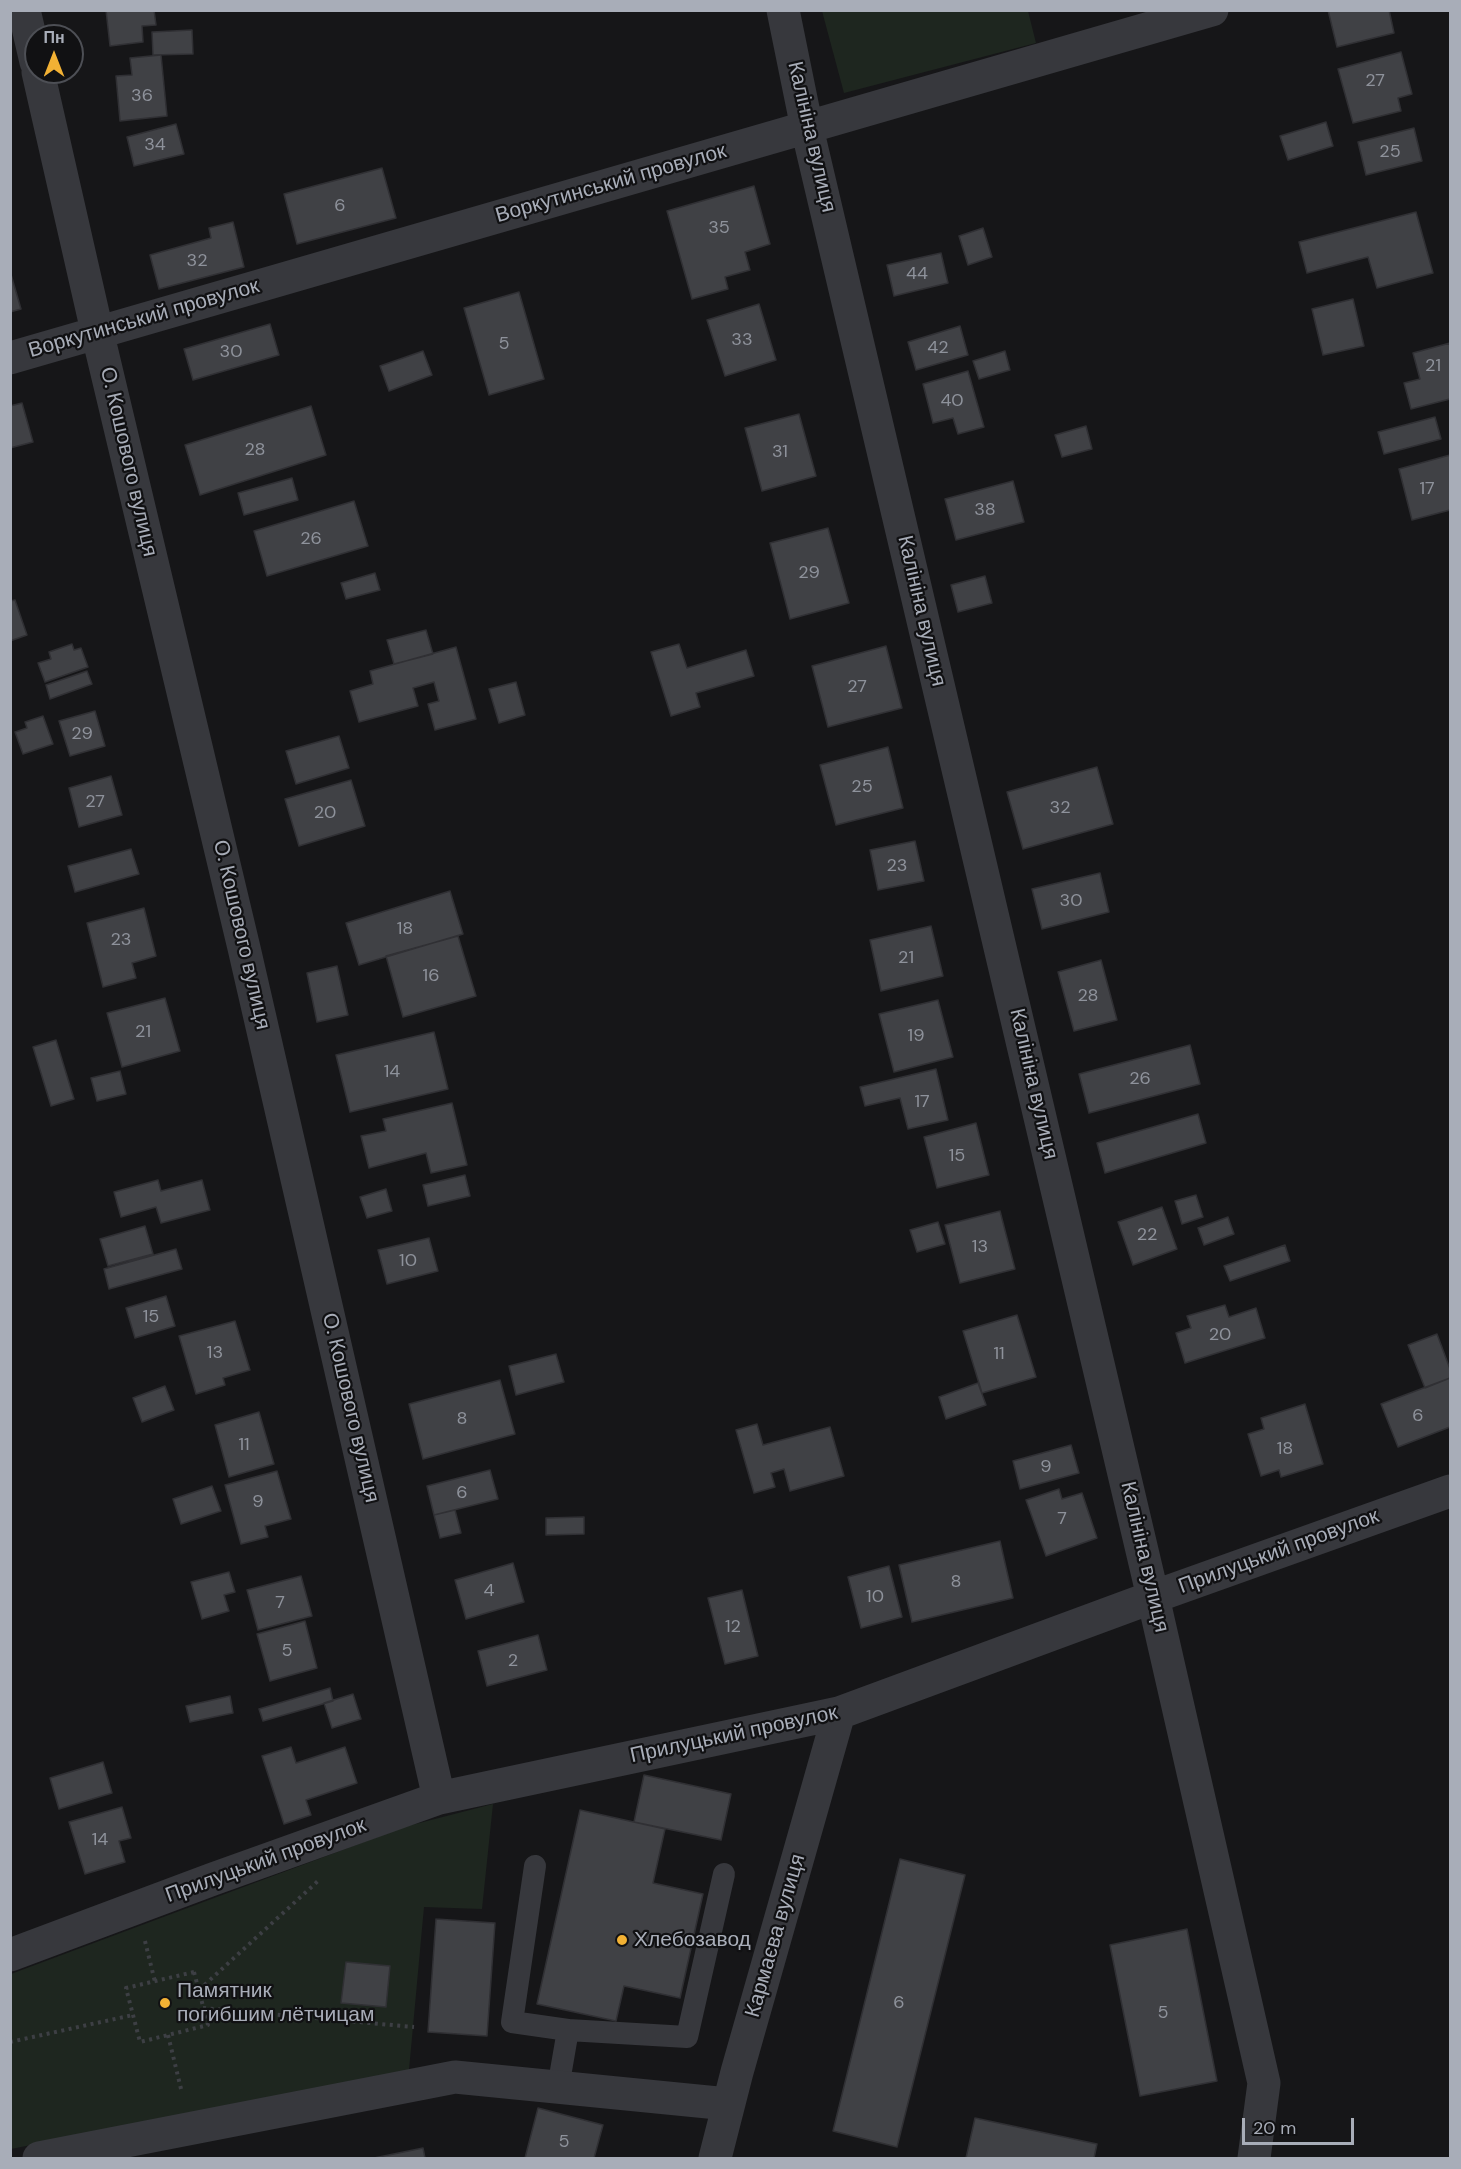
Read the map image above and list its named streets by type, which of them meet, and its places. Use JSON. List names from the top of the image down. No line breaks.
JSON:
{"streets":{"street":["Калініна вулиця","Воркутинський провулок","О. Кошового вулиця","Прилуцький провулок","Кармаєва вулиця"]},"crossings":[["Калініна вулиця","Воркутинський провулок"],["Калініна вулиця","Прилуцький провулок"],["Воркутинський провулок","О. Кошового вулиця"],["О. Кошового вулиця","Прилуцький провулок"],["Прилуцький провулок","Кармаєва вулиця"]],"places":["Хлебозавод","Памятник погибшим лётчицам"],"house_numbers":["27","36","34","25","6","35","32","44","33","5","42","30","21","40","28","31","17","38","26","29","27","29","25","27","32","20","23","30","18","23","21","16","28","21","19","14","26","17","15","22","13","10","15","20","13","11","6","8","11","18","9","6","9","7","8","4","10","7","12","5","2","14","6","5","5"],"scale_bar":"20 m","north":"top"}
